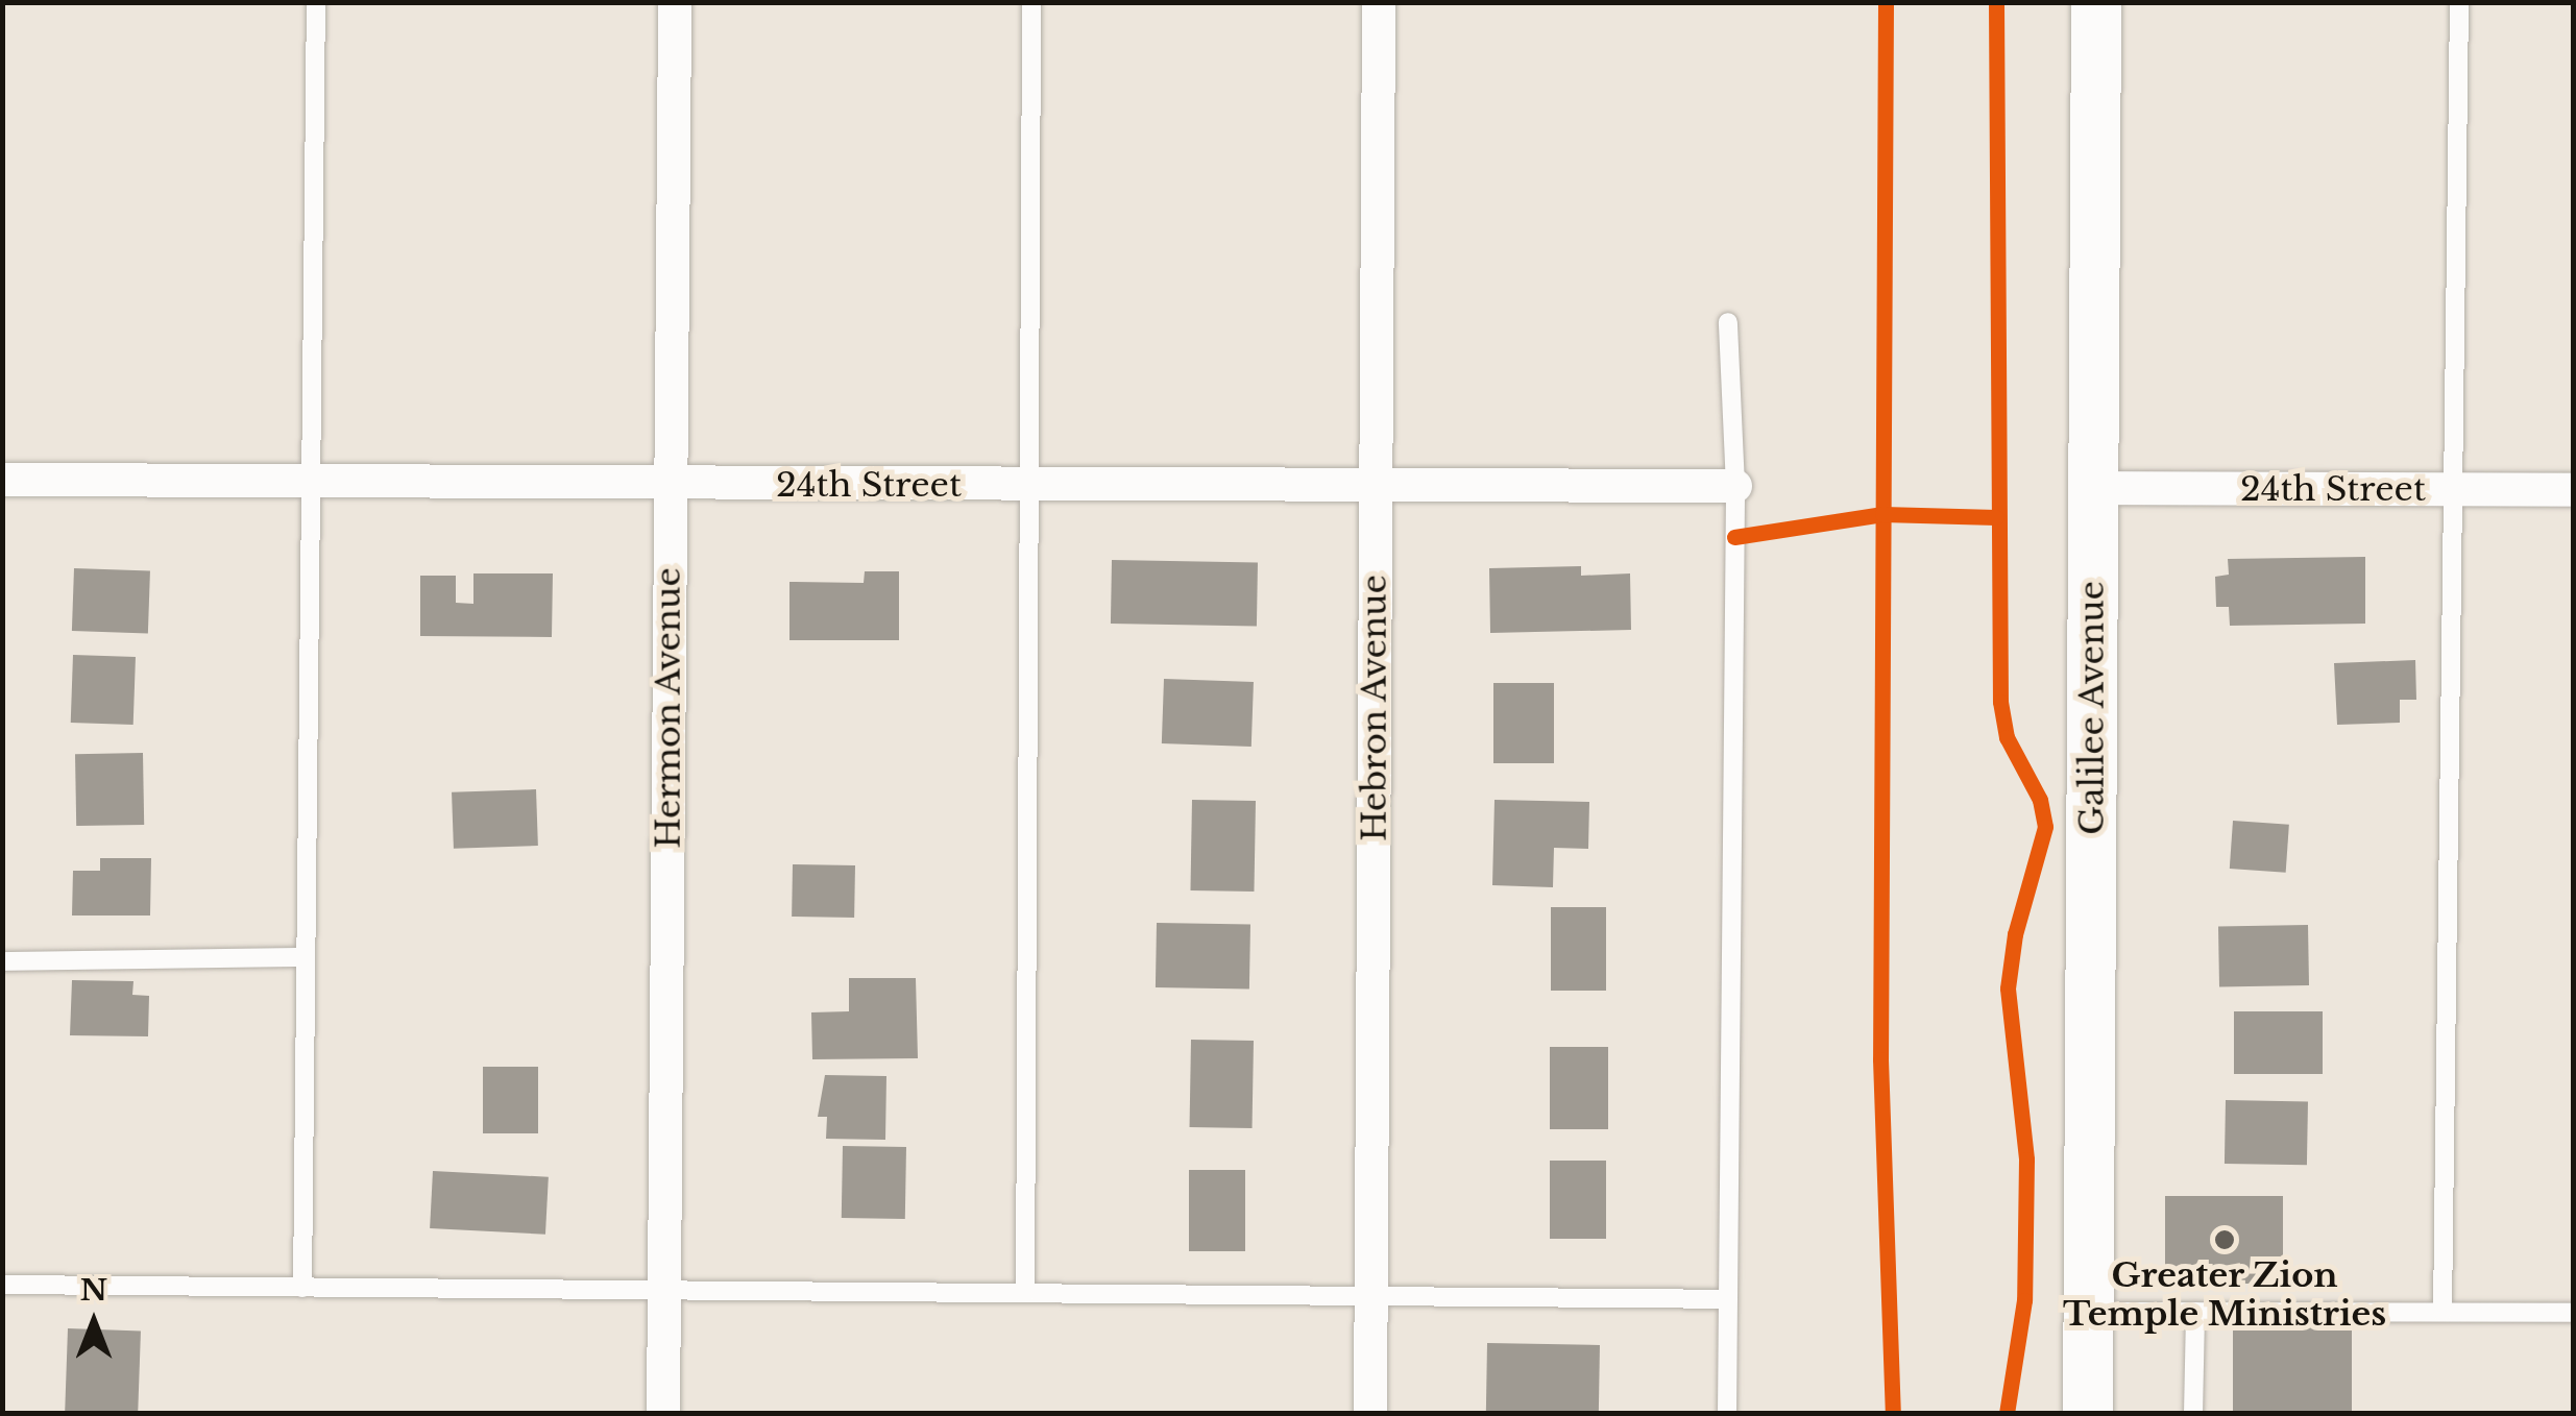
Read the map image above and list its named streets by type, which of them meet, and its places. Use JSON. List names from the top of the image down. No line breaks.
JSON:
{"streets":{"street":["24th Street","Hermon Avenue","Hebron Avenue","Galilee Avenue"]},"crossings":[["24th Street","Hermon Avenue"],["24th Street","Hebron Avenue"],["24th Street","Galilee Avenue"]],"places":["Greater Zion Temple Ministries"],"north":"top"}
